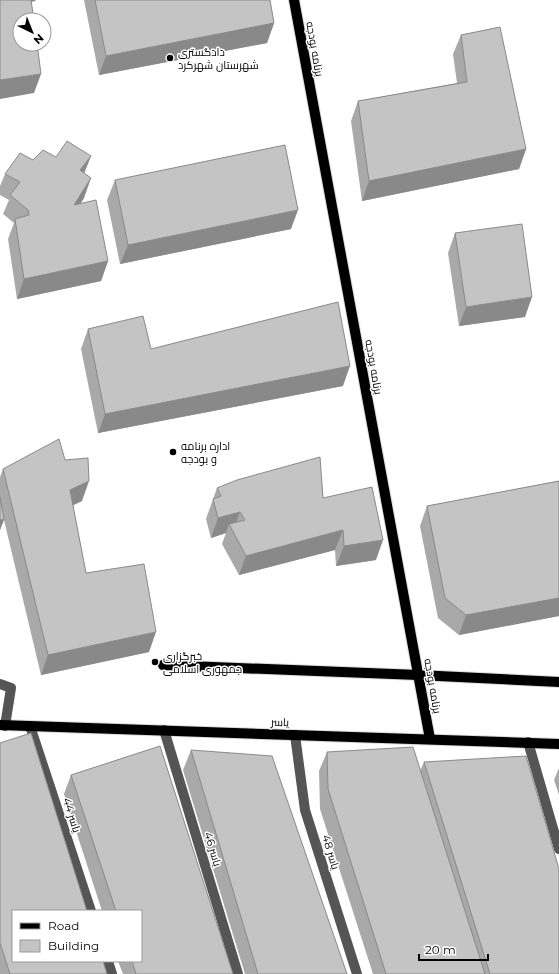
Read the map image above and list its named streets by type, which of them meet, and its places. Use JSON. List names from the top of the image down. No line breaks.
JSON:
{"streets":{"main road":["برنامه بودجه","یاسر"],"street":["یاسر 44","یاسر 46","یاسر 48"]},"crossings":[["برنامه بودجه","یاسر"],["یاسر","یاسر 44"],["یاسر","یاسر 46"],["یاسر","یاسر 48"]],"places":["دادگستری شهرستان شهرکرد","اداره برنامه و بودجه","خبرگزاری جمهوری اسلامی"],"legend":["Road","Building"],"scale_bar":"20 m","north":"bottom right"}
